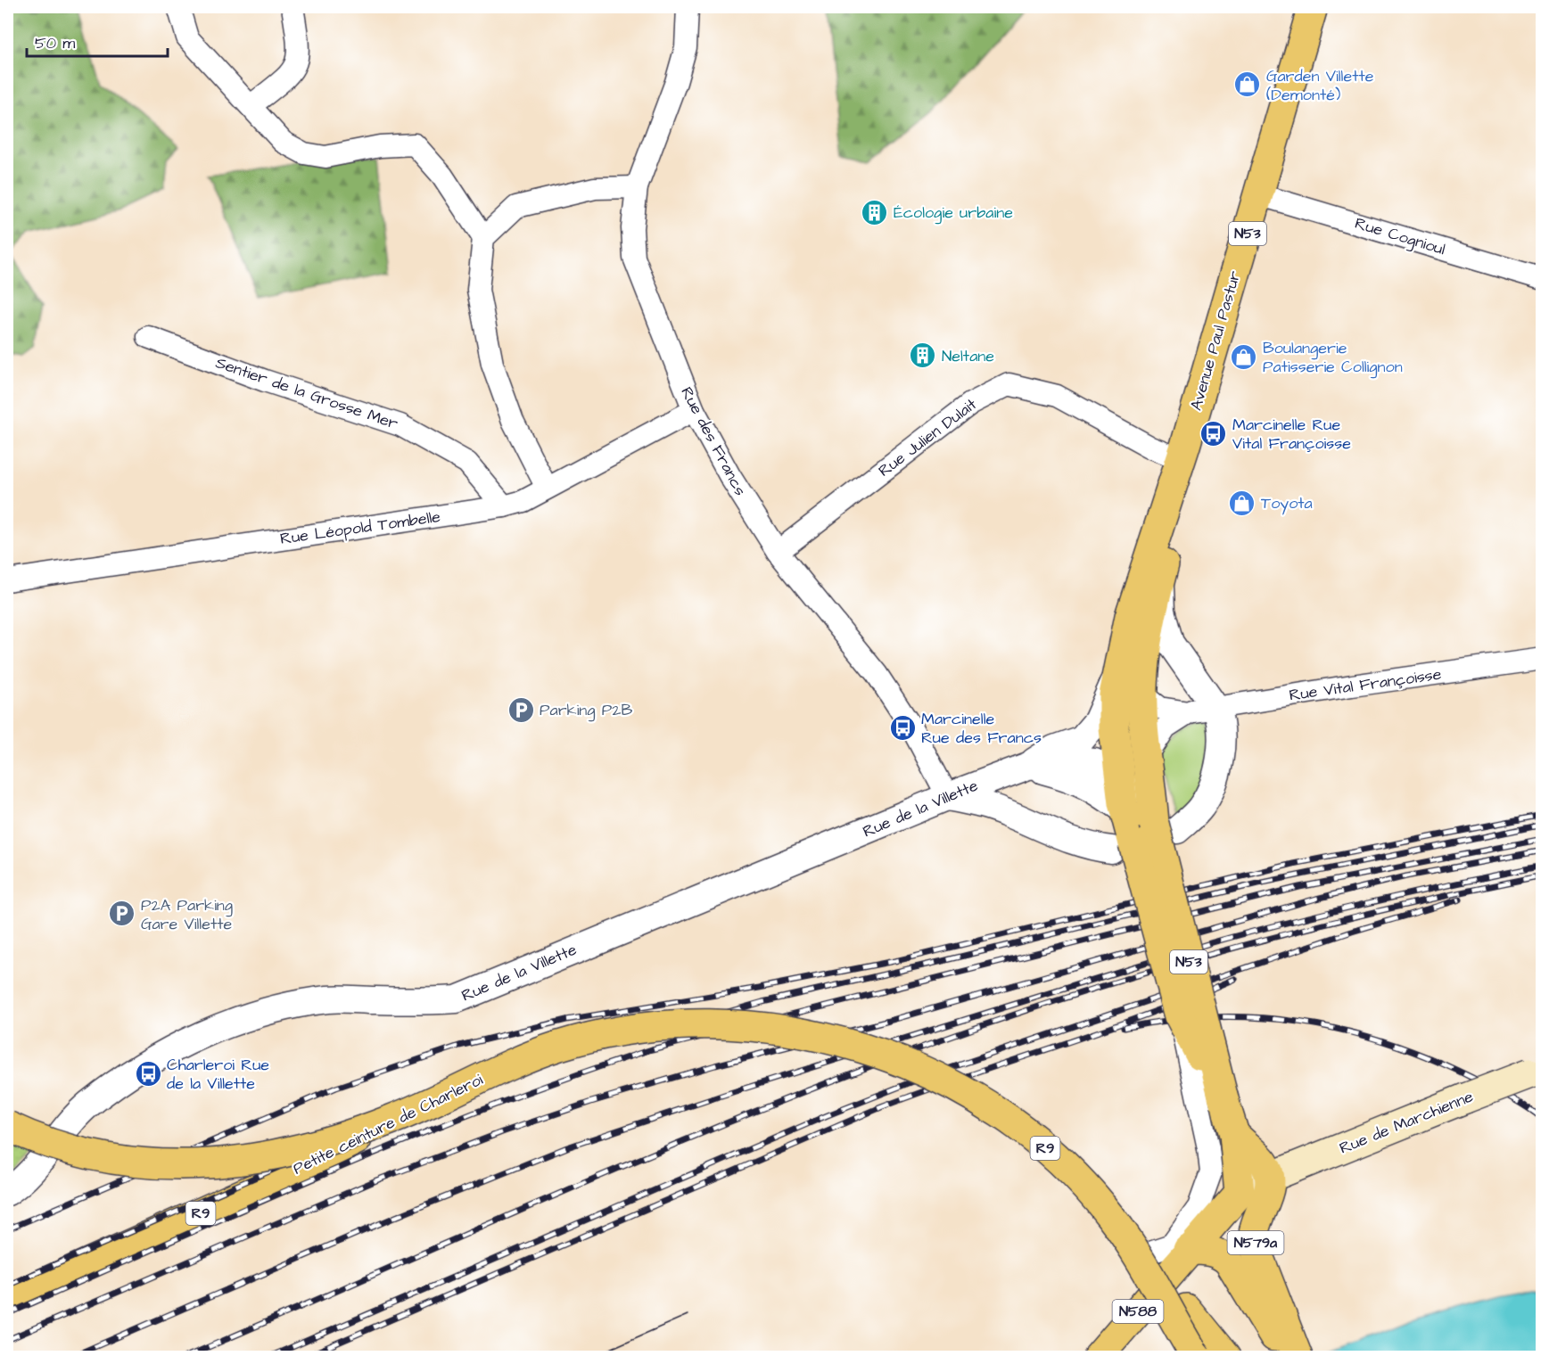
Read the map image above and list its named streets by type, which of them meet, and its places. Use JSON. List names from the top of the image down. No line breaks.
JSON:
{"streets":{"main road":["N53","Avenue Paul Pastur","Rue de Marchienne","Petite ceinture de Charleroi","R9","N579a","N588"],"street":["Rue Cognioul","Sentier de la Grosse Mer","Rue Julien Dulait","Rue des Francs","Rue Léopold Tombelle","Rue Vital Françoisse","Rue de la Villette"]},"crossings":[["N53","Avenue Paul Pastur"],["N53","Rue de la Villette"],["N53","Rue de Marchienne"],["N53","N588"],["Rue Cognioul","Avenue Paul Pastur"],["Avenue Paul Pastur","Rue Julien Dulait"],["Avenue Paul Pastur","Rue Vital Françoisse"],["Avenue Paul Pastur","Rue de la Villette"],["Sentier de la Grosse Mer","Rue Léopold Tombelle"],["Rue Julien Dulait","Rue des Francs"],["Rue des Francs","Rue Léopold Tombelle"],["Rue des Francs","Rue de la Villette"],["Rue de Marchienne","N579a"],["Rue de Marchienne","N588"],["N579a","N588"]],"places":{"shop":["Garden Villette (Demonté)","Boulangerie Patisserie Collignon","Toyota"],"building":["Écologie urbaine","Neltane"],"bus stop":["Marcinelle Rue Vital Françoisse","Marcinelle Rue des Francs","Charleroi Rue de la Villette"],"parking":["Parking P2B","P2A Parking Gare Villette"]},"scale_bar":"50 m"}
